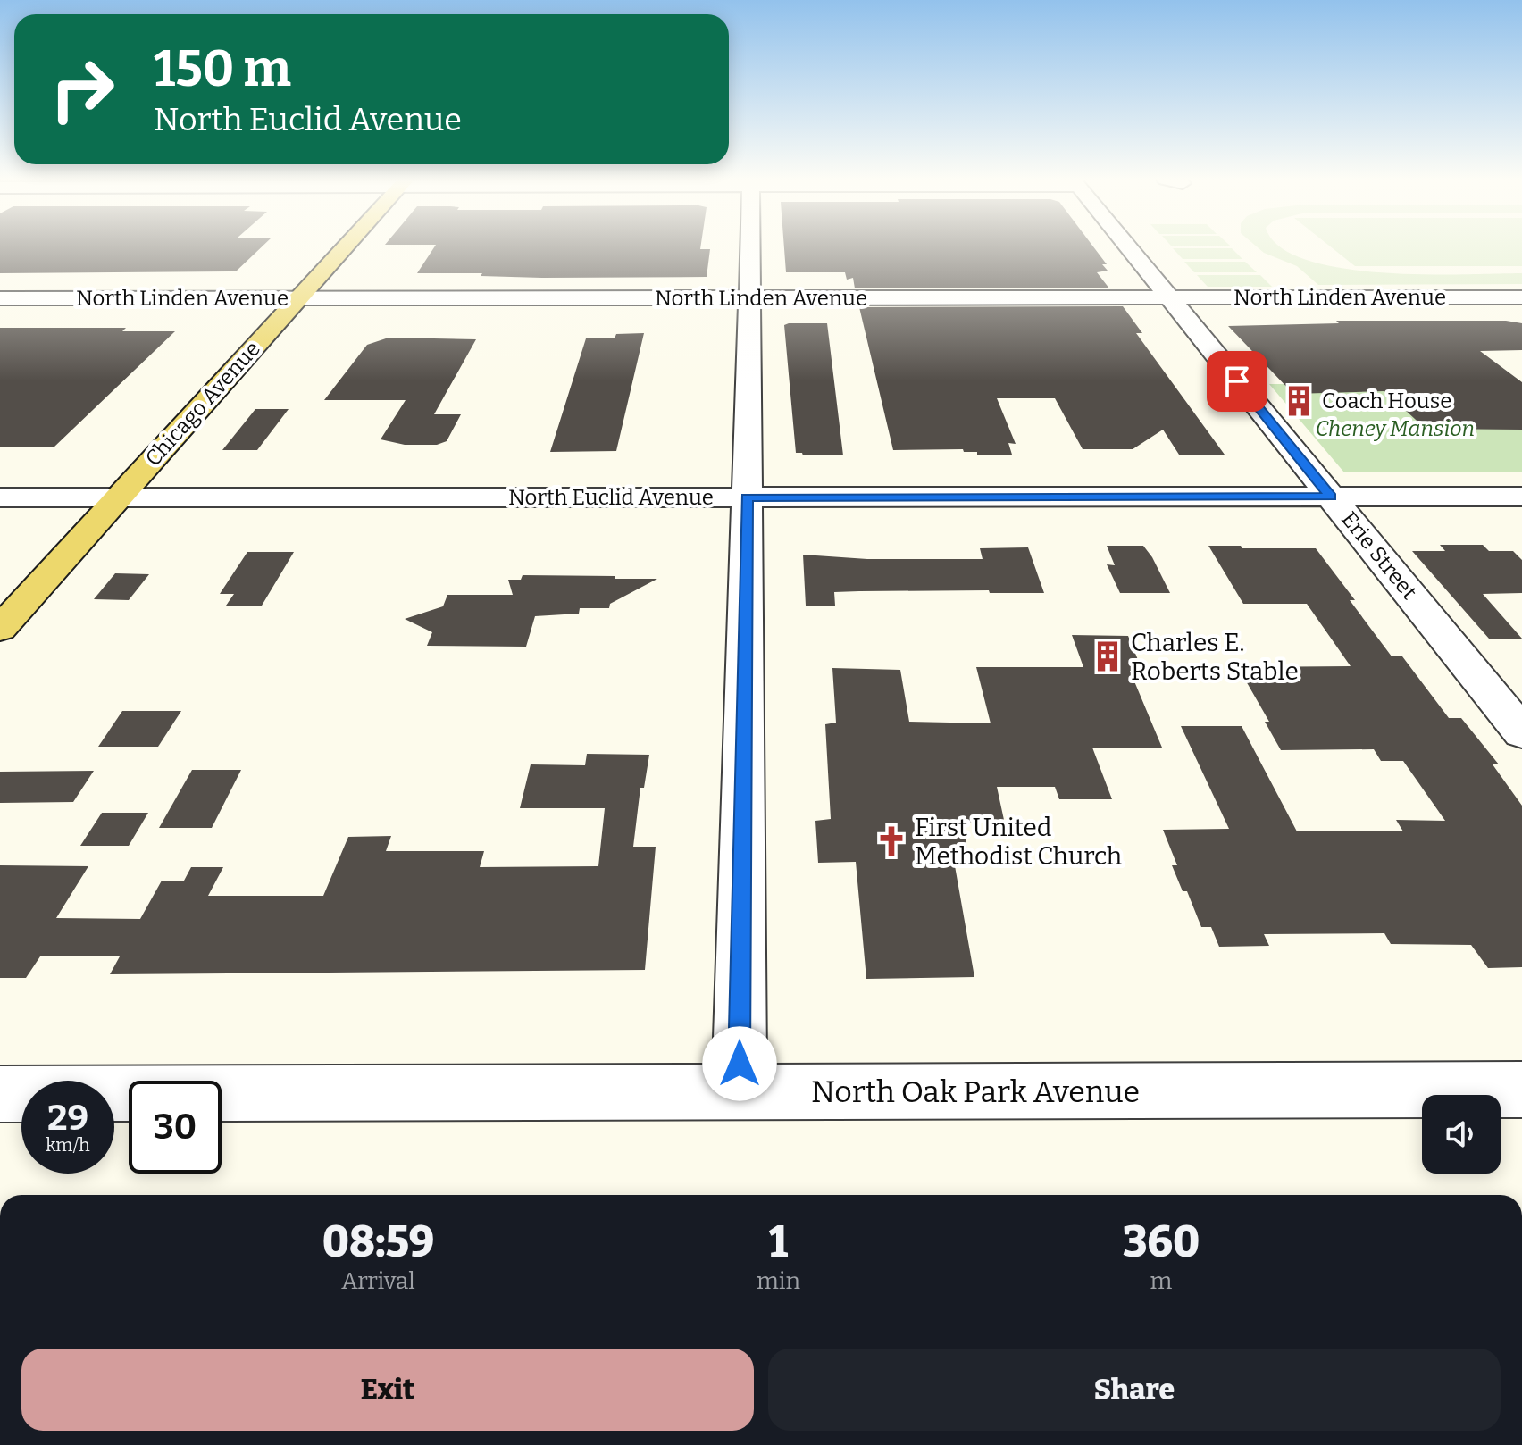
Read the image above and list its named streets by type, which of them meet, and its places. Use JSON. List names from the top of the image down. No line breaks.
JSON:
{"streets":{"main road":["Chicago Avenue"],"street":["North Linden Avenue","North Euclid Avenue","Erie Street","North Oak Park Avenue"]},"crossings":[["North Linden Avenue","Chicago Avenue"],["North Linden Avenue","Erie Street"],["Chicago Avenue","North Euclid Avenue"],["North Euclid Avenue","Erie Street"]],"parks":["Cheney Mansion"],"places":{"building":["Coach House","Charles E. Roberts Stable"],"church":["First United Methodist Church"]},"page":{"turn":["150 m","North Euclid Avenue"],"speed":"29 km/h","limit":"30","eta":["08:59","Arrival","1","min","360","m"],"buttons":["Exit","Share"]}}
